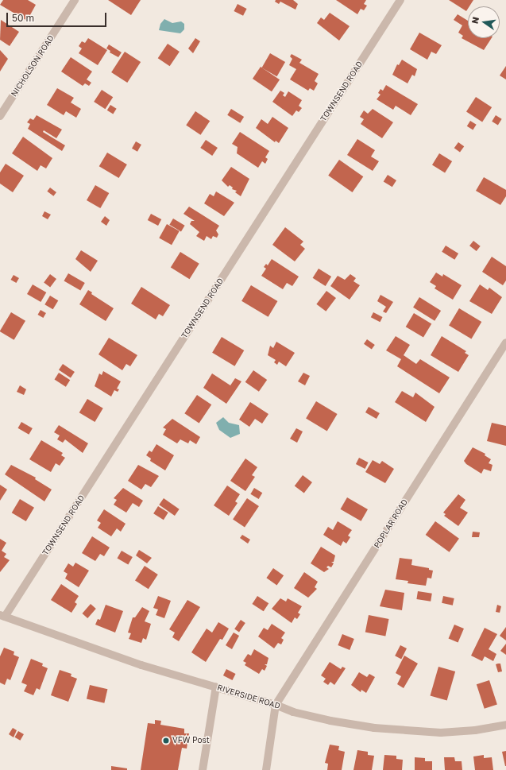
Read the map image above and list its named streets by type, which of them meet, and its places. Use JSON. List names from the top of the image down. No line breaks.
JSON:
{"streets":{"street":["NICHOLSON ROAD","TOWNSEND ROAD","POPLAR ROAD","RIVERSIDE ROAD"]},"crossings":[["TOWNSEND ROAD","RIVERSIDE ROAD"],["POPLAR ROAD","RIVERSIDE ROAD"]],"places":["VFW Post"],"scale_bar":"50 m","north":"left"}
